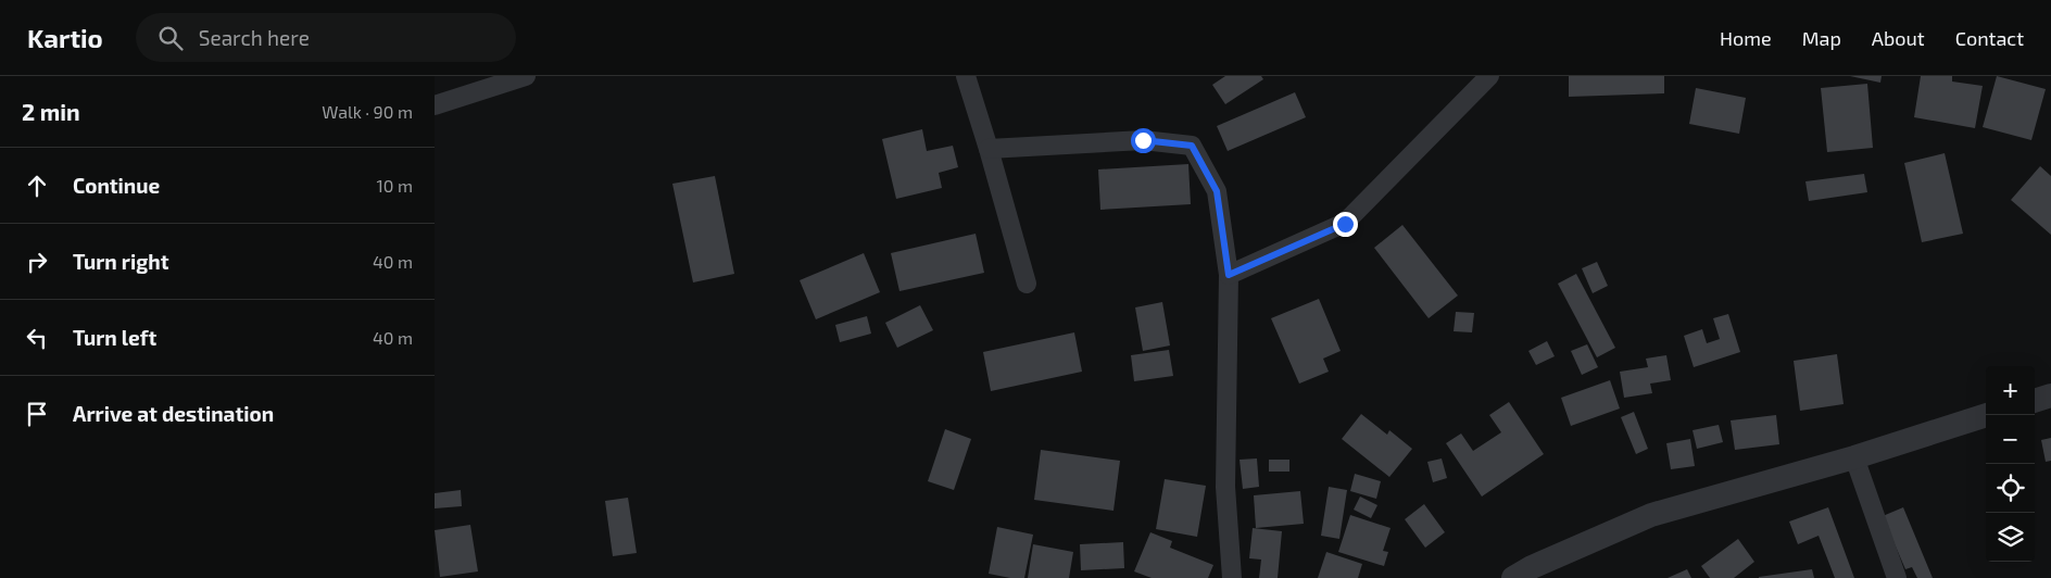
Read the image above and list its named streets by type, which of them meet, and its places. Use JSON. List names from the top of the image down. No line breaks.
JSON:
{"page":{"header":"Kartio","search":"Search here","nav":["Home","Map","About","Contact"],"heading":["2 min","Walk · 90 m"],"list":[["Continue","10 m"],["Turn right","40 m"],["Turn left","40 m"],"Arrive at destination"],"map_buttons":["+","−"]}}
